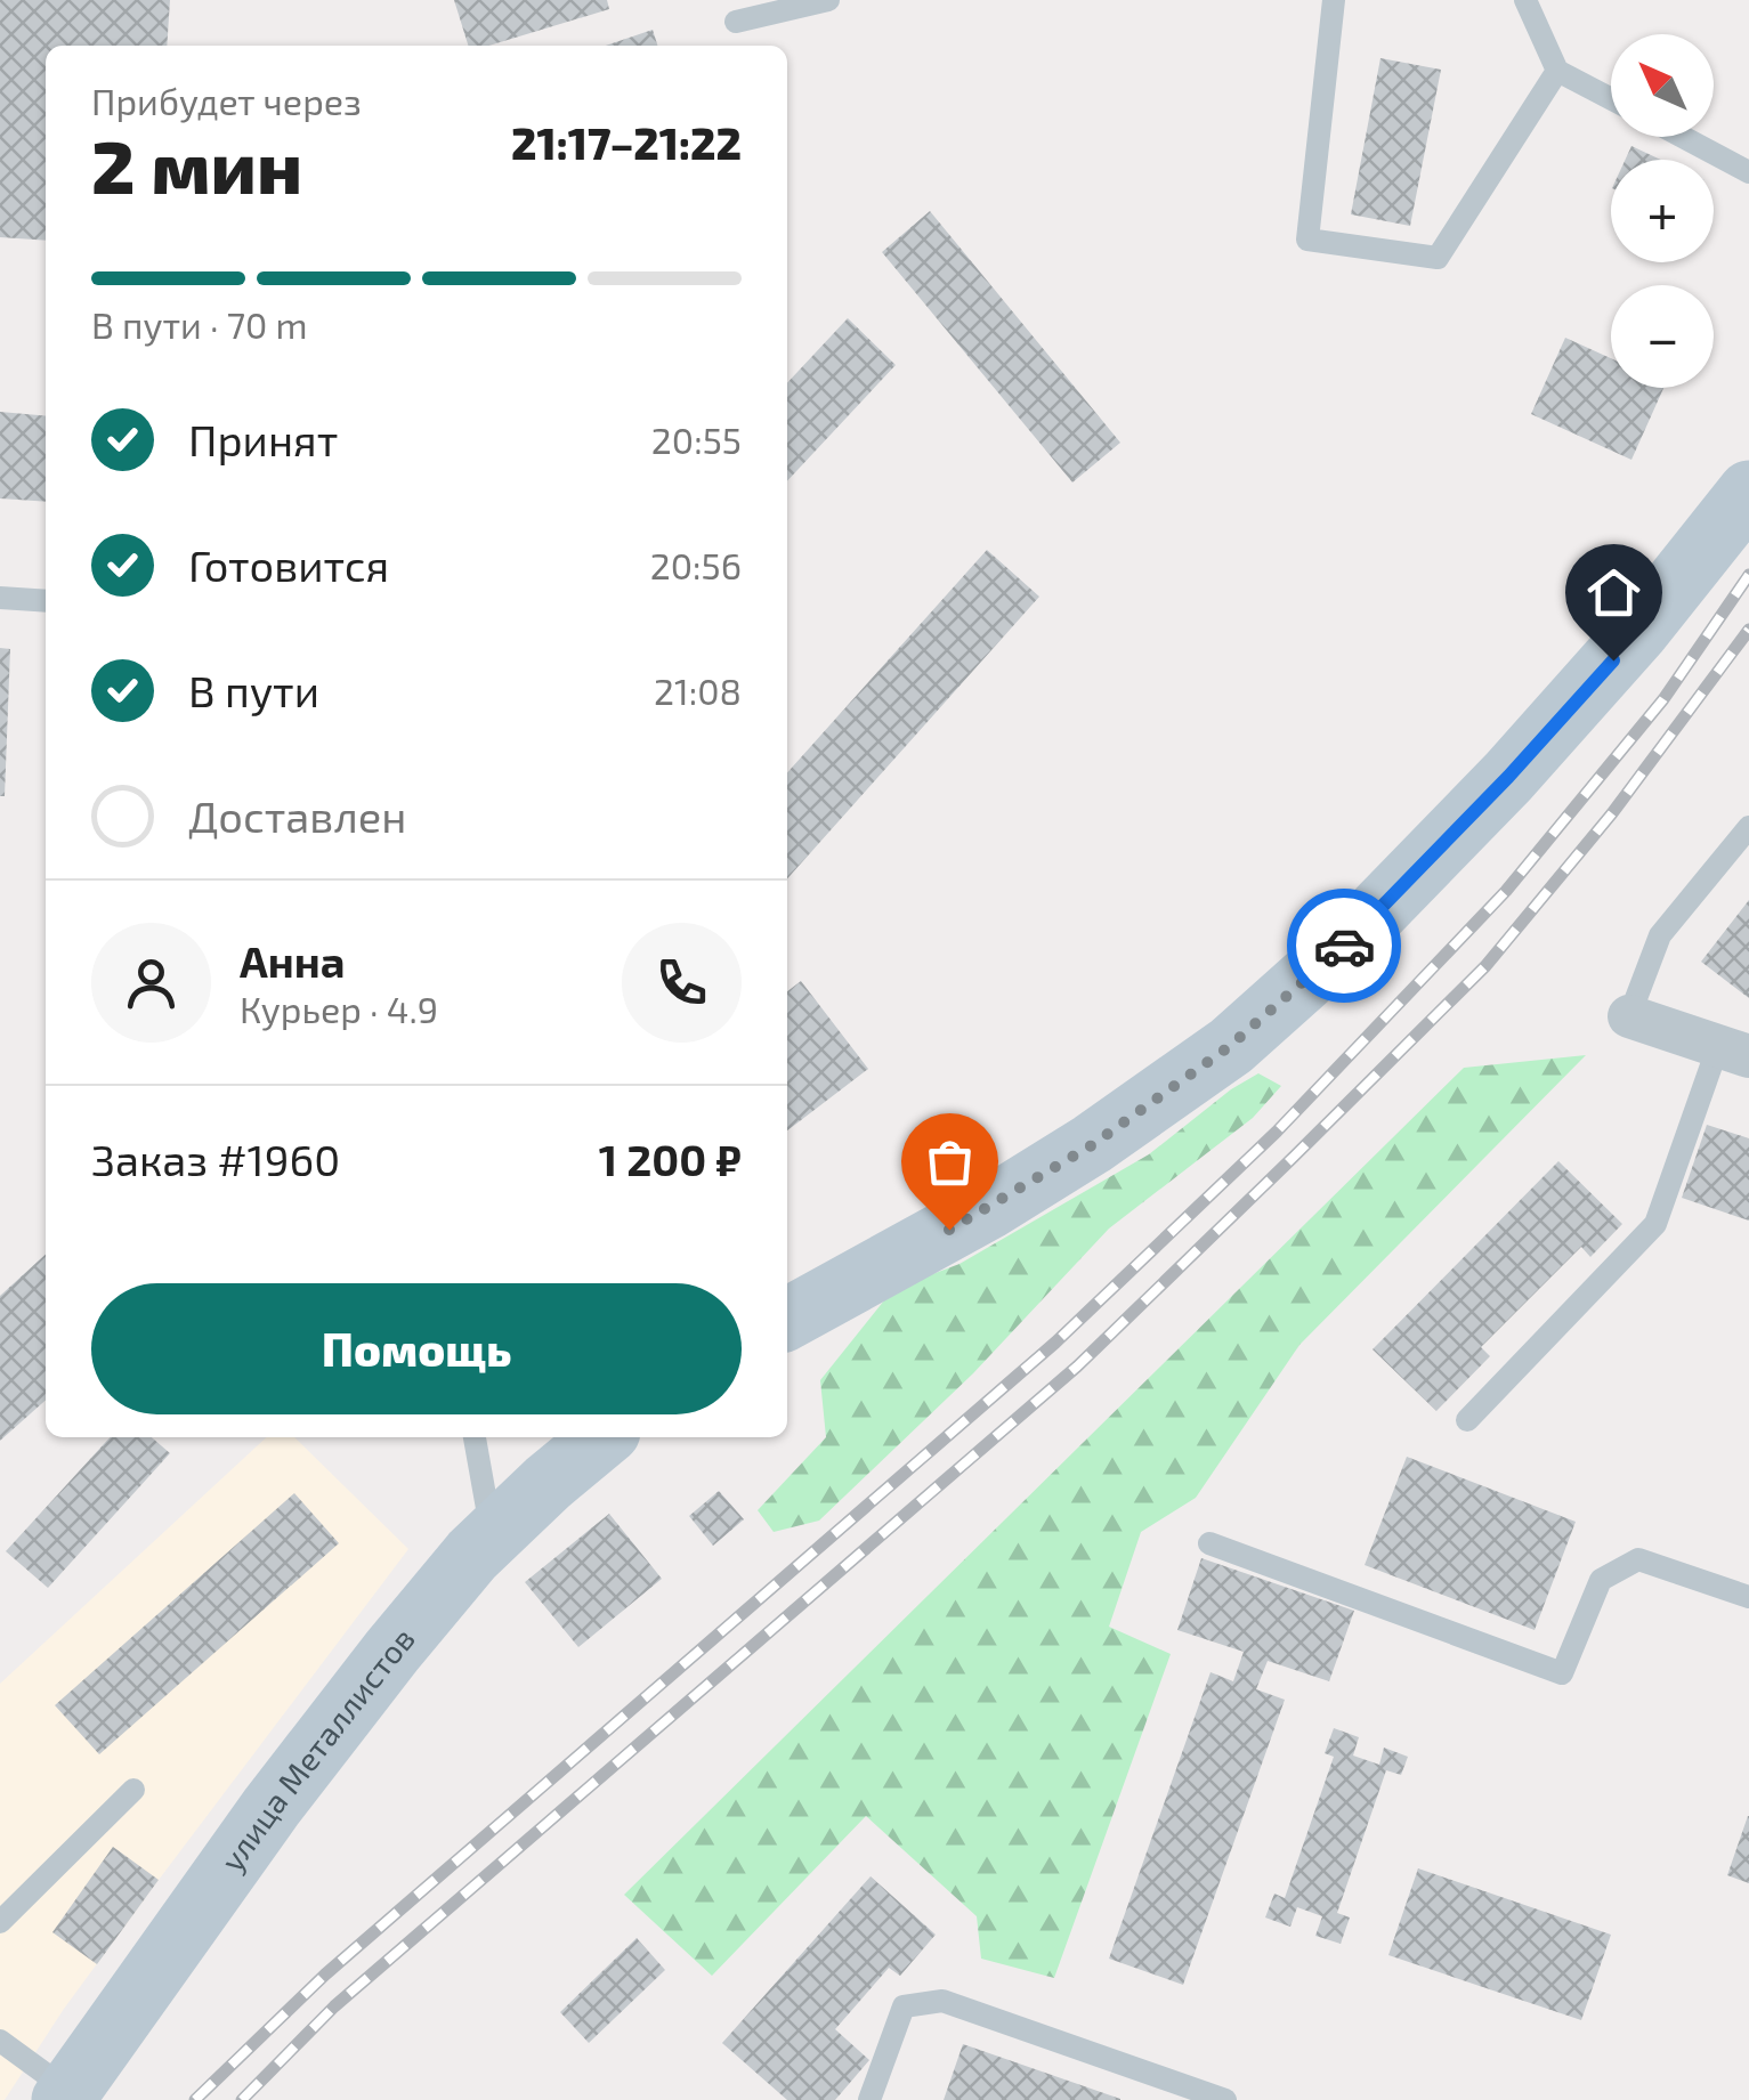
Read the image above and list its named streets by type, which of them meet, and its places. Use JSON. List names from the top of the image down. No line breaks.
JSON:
{"streets":{"main road":["улица Металлистов"]},"north":"top left","page":{"map_buttons":["+","−"],"heading":["2 мин","Прибудет через","21:17–21:22"],"panel":["Анна","Курьер · 4.9","Заказ #1960","1 200 ₽"],"bar":"В пути · 70 m","list":[["Принят","20:55"],["Готовится","20:56"],["В пути","21:08"],"Доставлен"],"buttons":"Помощь"}}
